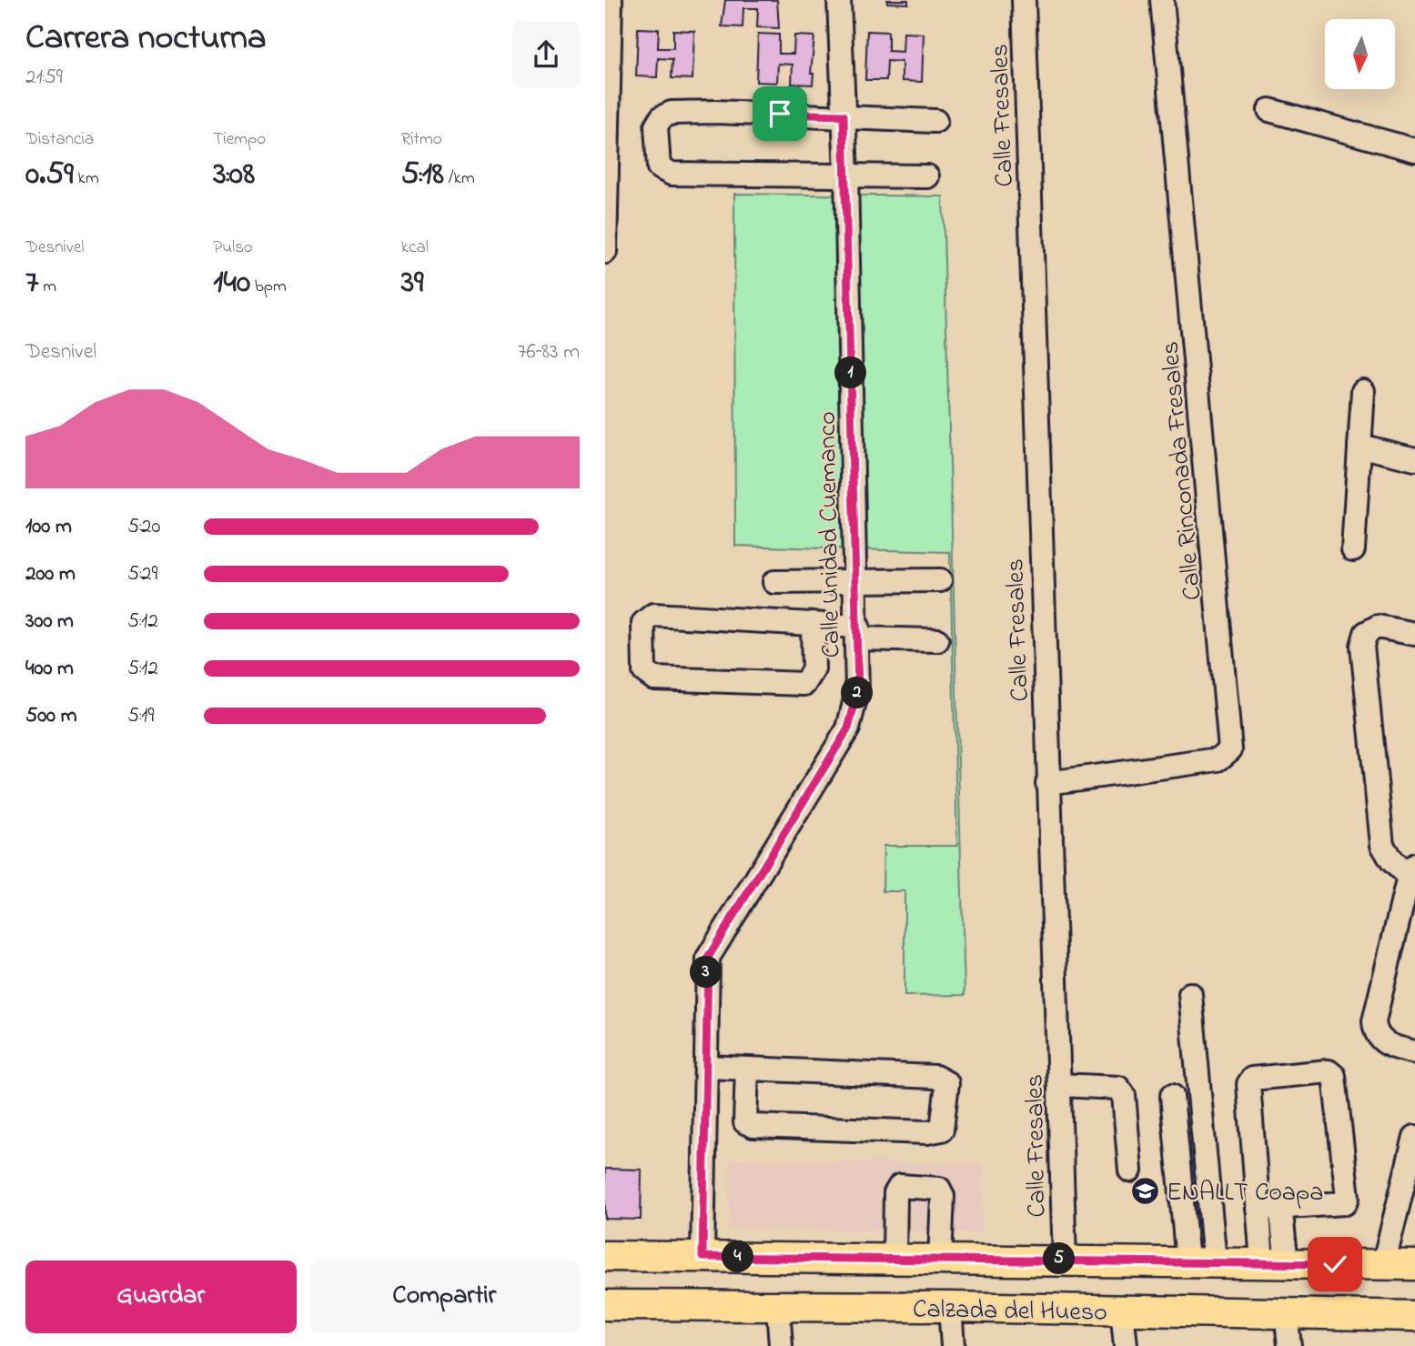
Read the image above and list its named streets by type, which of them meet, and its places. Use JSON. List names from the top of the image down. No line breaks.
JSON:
{"streets":{"main road":["Calzada del Hueso"],"street":["Calle Fresales","Calle Rinconada Fresales","Calle Unidad Cuemanco"]},"crossings":[["Calle Fresales","Calle Rinconada Fresales"],["Calle Fresales","Calzada del Hueso"],["Calle Unidad Cuemanco","Calzada del Hueso"]],"places":{"school or university":["ENALLT Coapa"]},"north":"bottom","page":{"heading":["Carrera nocturna","21:59"],"stats":[["Distancia","0.59 km"],["Tiempo","3:08"],["Ritmo","5:18 /km"],["Desnivel","7 m"],["Pulso","140 bpm"],["kcal","39"]],"chart":["Desnivel","76–83 m"],"pins":["1","2","3","4","5"],"list":[{"name":"100 m","note":"5:20"},{"name":"200 m","note":"5:29"},{"name":"300 m","note":"5:12"},{"name":"400 m","note":"5:12"},{"name":"500 m","note":"5:19"}],"buttons":["Guardar","Compartir"]}}
